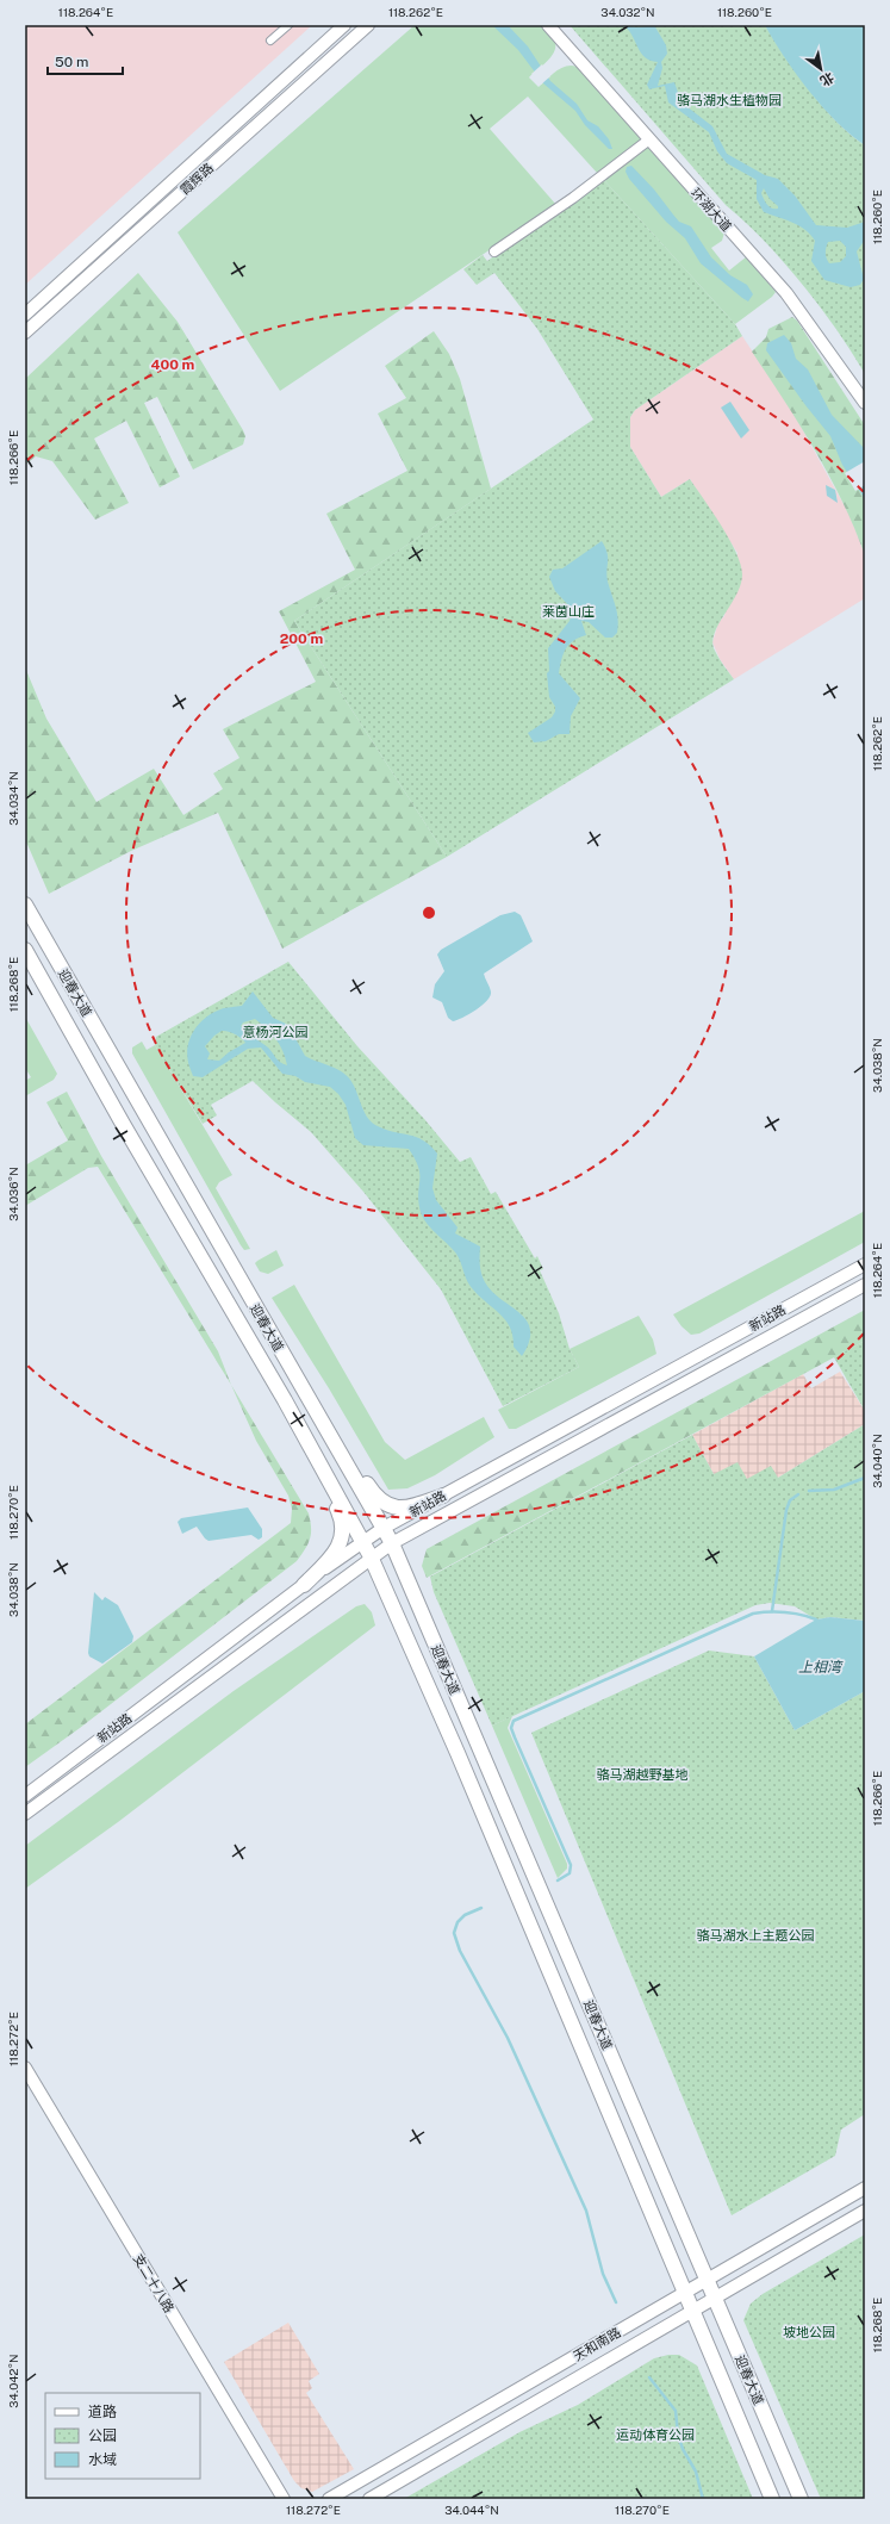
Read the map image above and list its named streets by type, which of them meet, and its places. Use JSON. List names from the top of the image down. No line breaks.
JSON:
{"streets":{"main road":["迎春大道"],"street":["霞辉路","环湖大道","新站路","支二十八路","天和南路"]},"crossings":[["迎春大道","新站路"],["迎春大道","天和南路"]],"water":["上相湾"],"parks":["骆马湖水生植物园","莱茵山庄","意杨河公园","骆马湖越野基地","骆马湖水上主题公园","坡地公园","运动体育公园"],"legend":["道路","公园","水域"],"scale_bar":"50 m","north":"bottom right","coordinates":["118.264°E","118.262°E","34.032°N","118.260°E","118.266°E","34.034°N","118.268°E","34.038°N","34.036°N","34.040°N","118.270°E","118.272°E","34.042°N","34.044°N"],"rings":["400 m","200 m"]}
